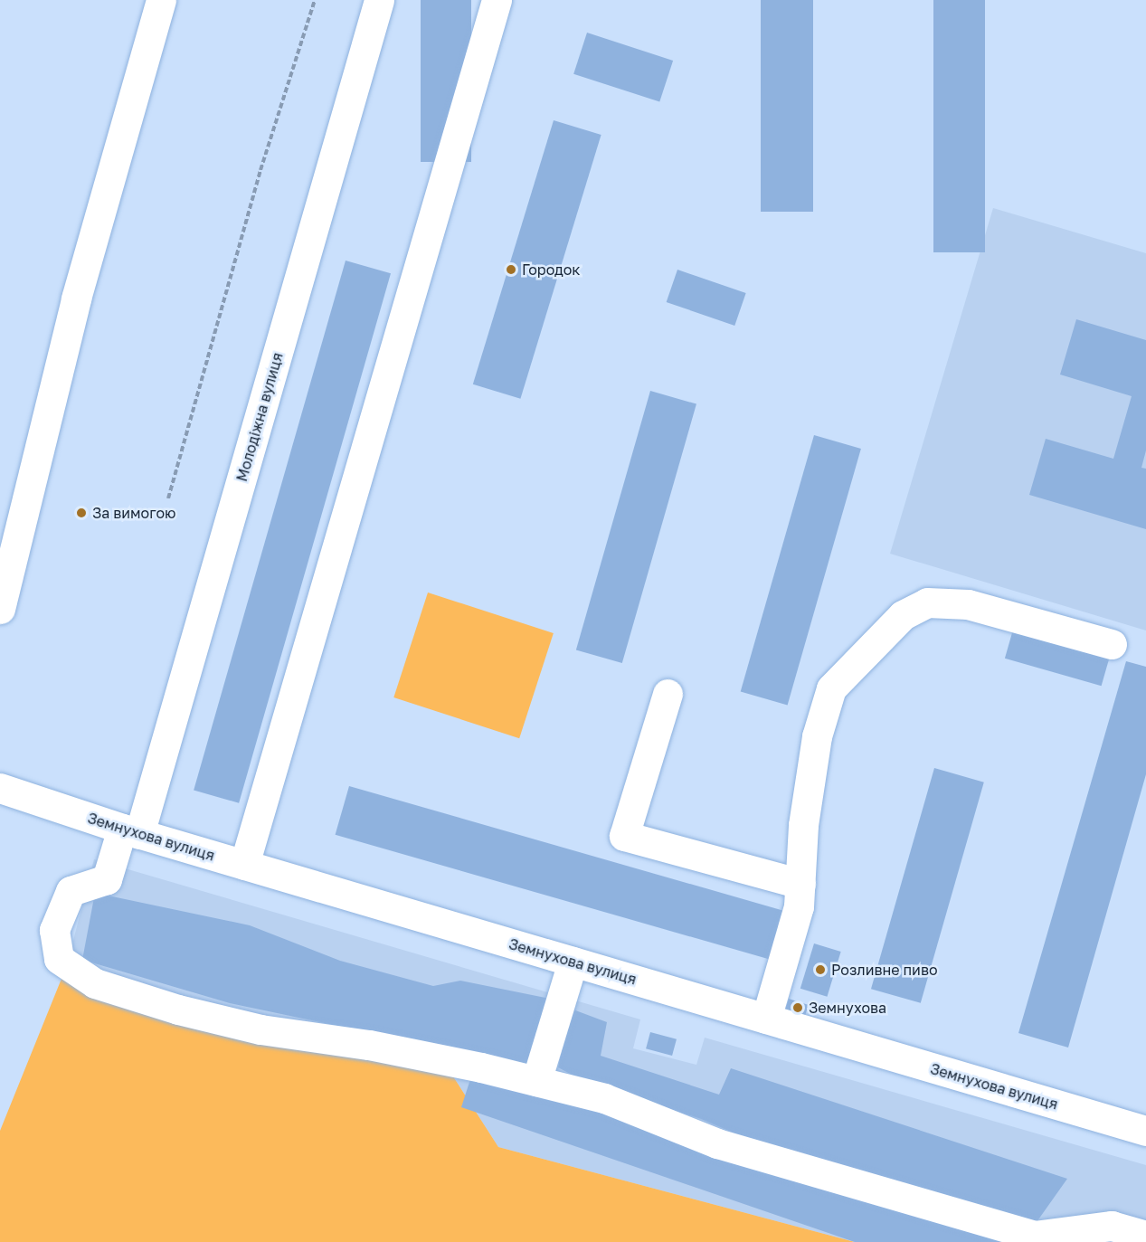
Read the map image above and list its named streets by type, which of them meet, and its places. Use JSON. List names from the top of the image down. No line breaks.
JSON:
{"streets":{"main road":["Молодіжна вулиця","Земнухова вулиця"]},"crossings":[["Молодіжна вулиця","Земнухова вулиця"]],"places":["Городок","За вимогою","Розливне пиво","Земнухова"]}
